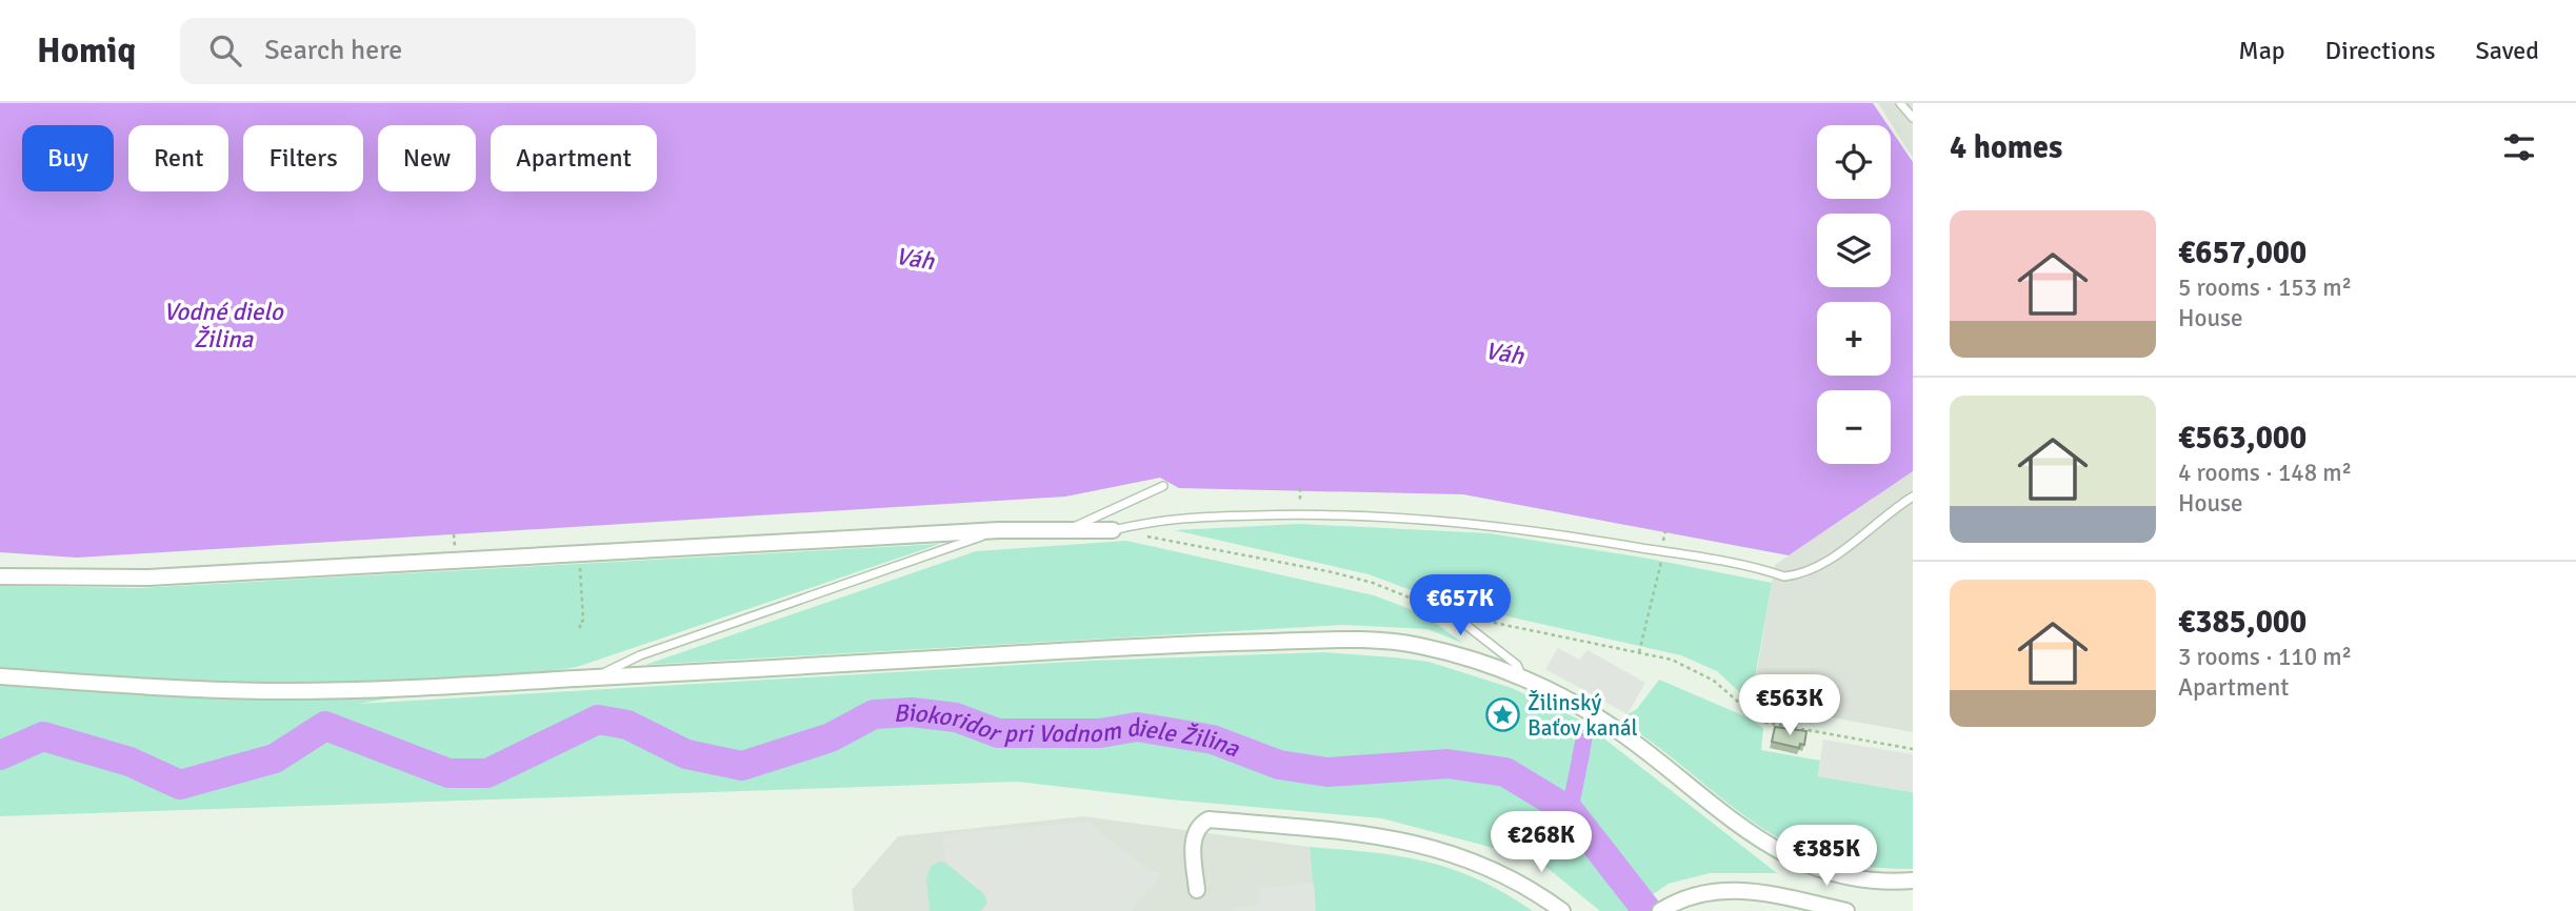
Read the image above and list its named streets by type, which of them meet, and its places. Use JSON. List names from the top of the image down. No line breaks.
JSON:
{"water":["Váh","Vodné dielo Žilina","Biokoridor pri Vodnom diele Žilina"],"places":{"place":["Žilinský Baťov kanál"]},"page":{"header":"Homiq","search":"Search here","nav":["Map","Directions","Saved"],"heading":"4 homes","map_buttons":["+","−"],"chip":["Buy","Rent","Filters","New","Apartment"],"list":[{"name":"€657,000","note":"5 rooms · 153 m² · House"},{"name":"€563,000","note":"4 rooms · 148 m² · House"},{"name":"€385,000","note":"3 rooms · 110 m² · Apartment"}],"price":["€657K","€563K","€268K","€385K"]}}
